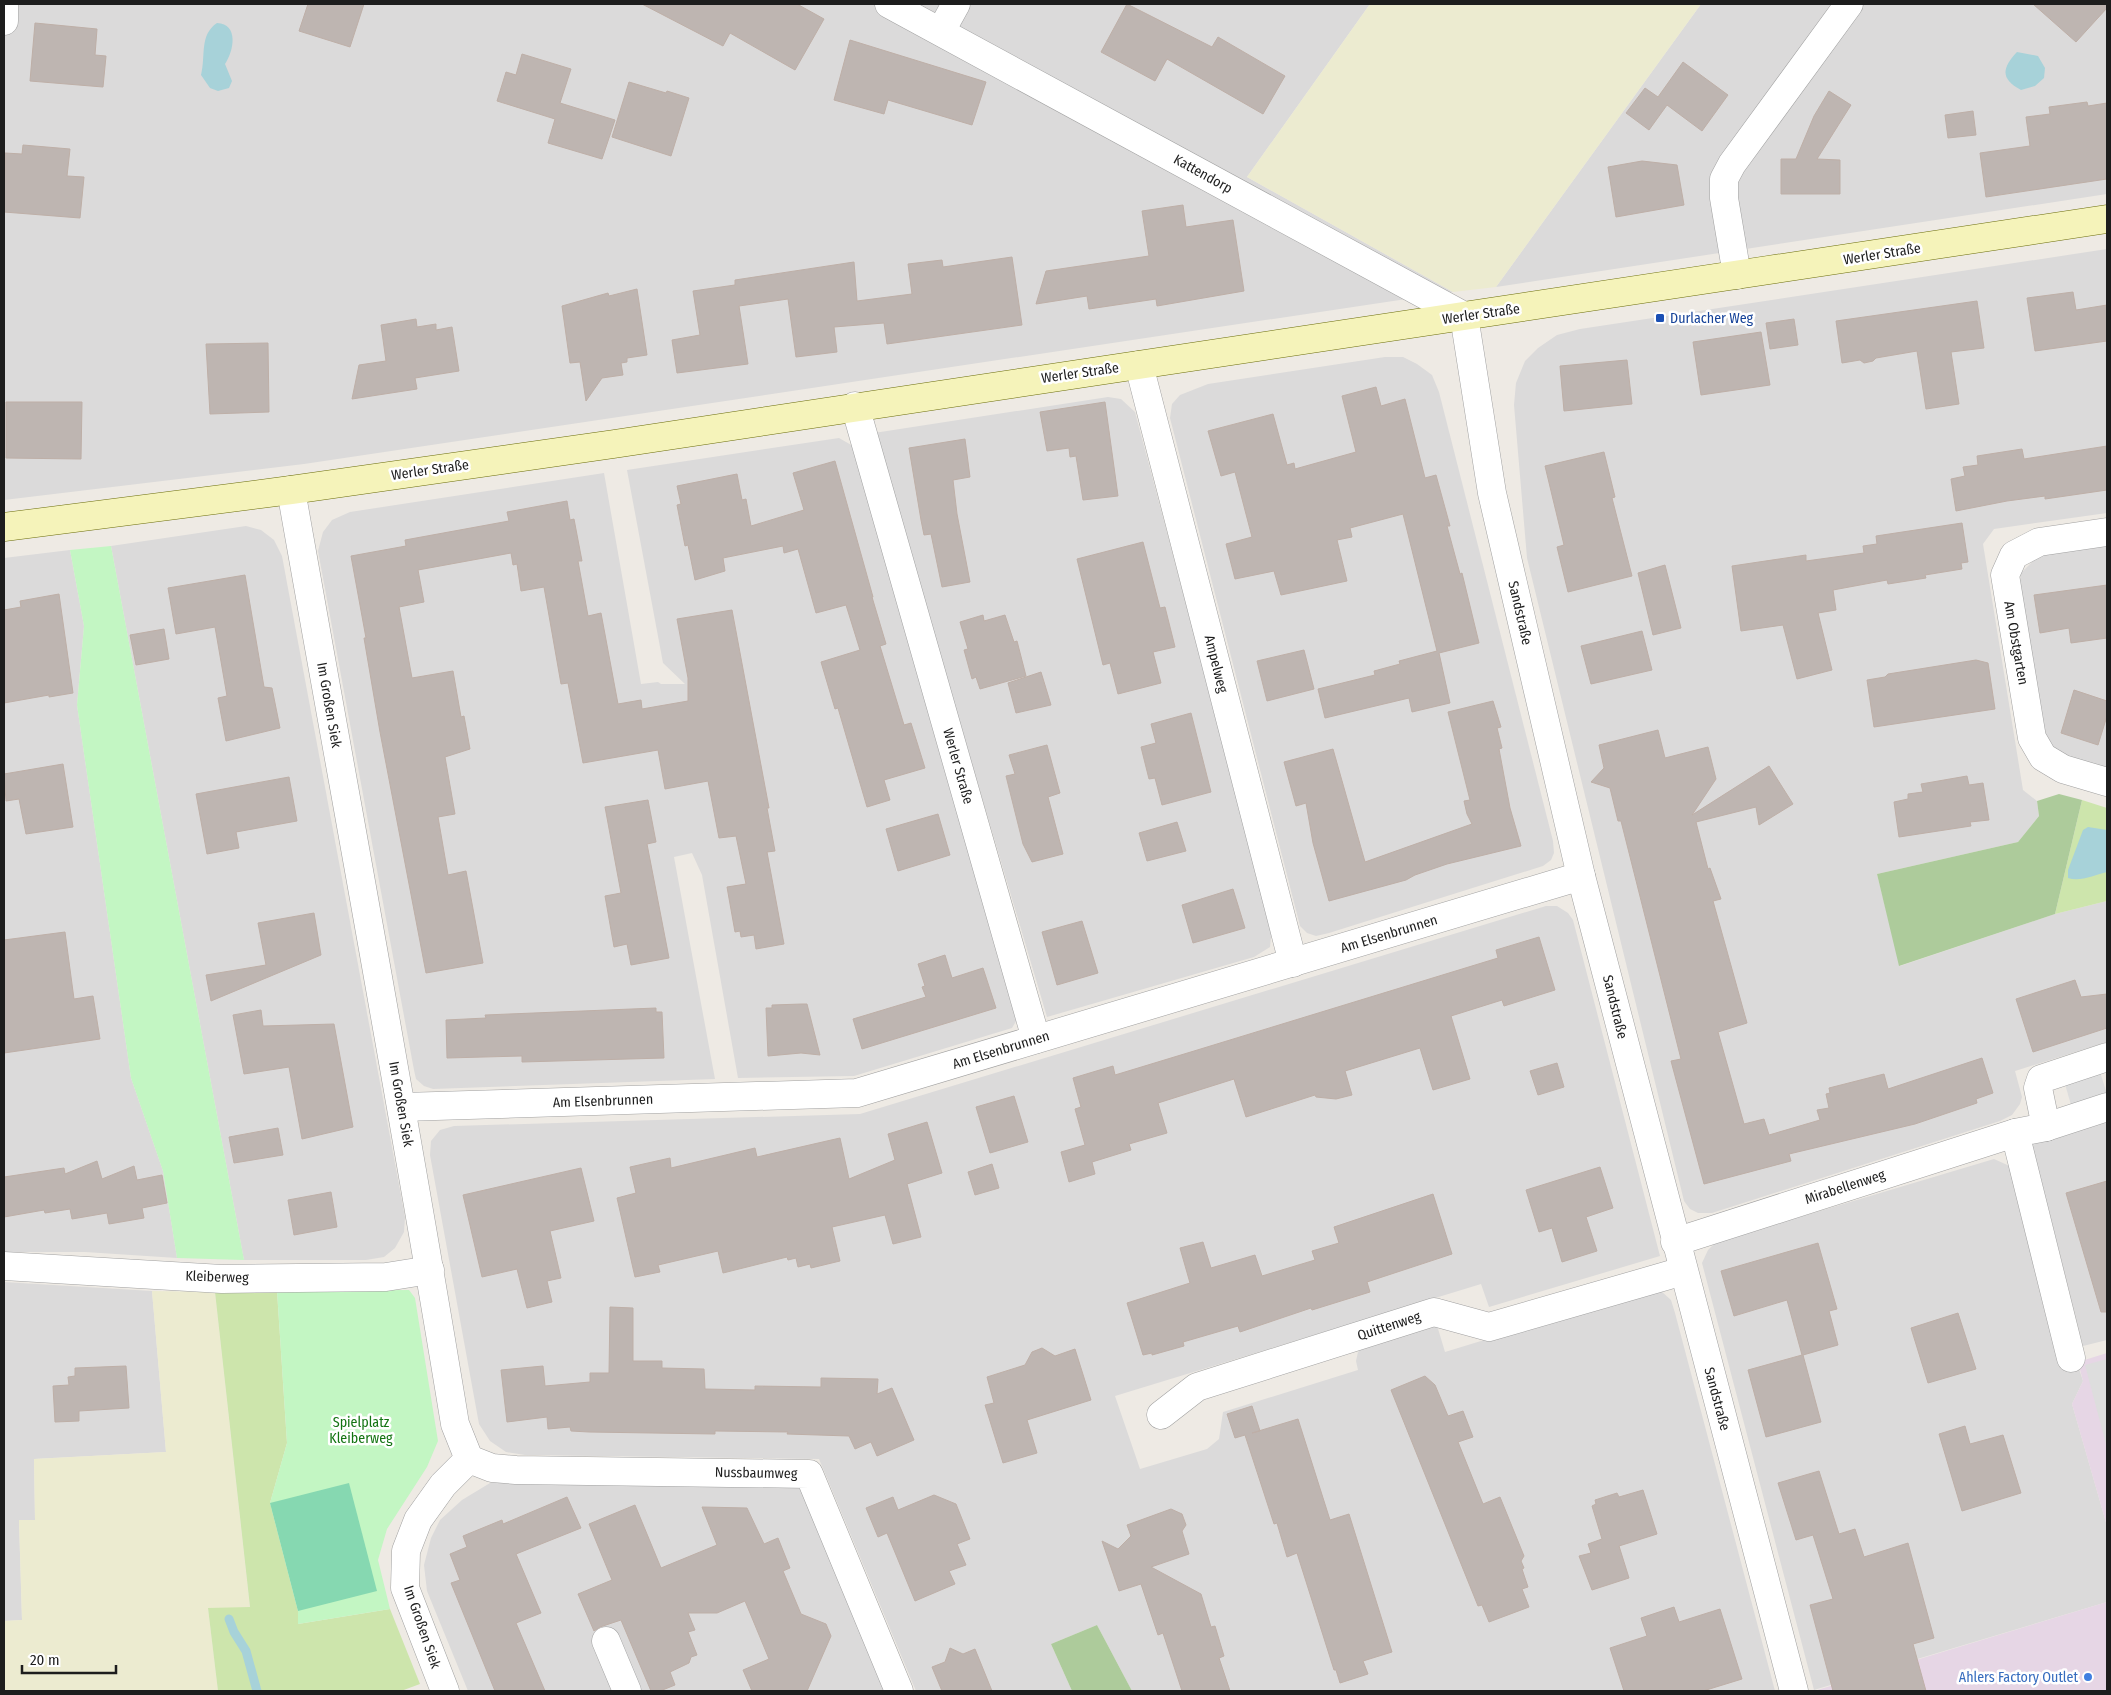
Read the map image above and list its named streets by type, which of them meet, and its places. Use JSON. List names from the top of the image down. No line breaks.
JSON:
{"streets":{"main road":["Werler Straße"],"street":["Kattendorp","Sandstraße","Am Obstgarten","Ampelweg","Im Großen Siek","Am Elsenbrunnen","Mirabellenweg","Kleiberweg","Quittenweg","Nussbaumweg"]},"crossings":[["Kattendorp","Werler Straße"],["Kattendorp","Sandstraße"],["Werler Straße","Sandstraße"],["Werler Straße","Ampelweg"],["Werler Straße","Im Großen Siek"],["Werler Straße","Am Elsenbrunnen"],["Sandstraße","Am Elsenbrunnen"],["Sandstraße","Mirabellenweg"],["Sandstraße","Quittenweg"],["Ampelweg","Am Elsenbrunnen"],["Im Großen Siek","Am Elsenbrunnen"],["Im Großen Siek","Kleiberweg"],["Im Großen Siek","Nussbaumweg"]],"parks":["Spielplatz Kleiberweg"],"places":{"transit":["Durlacher Weg"],"other":["Ahlers Factory Outlet"]},"scale_bar":"20 m"}
